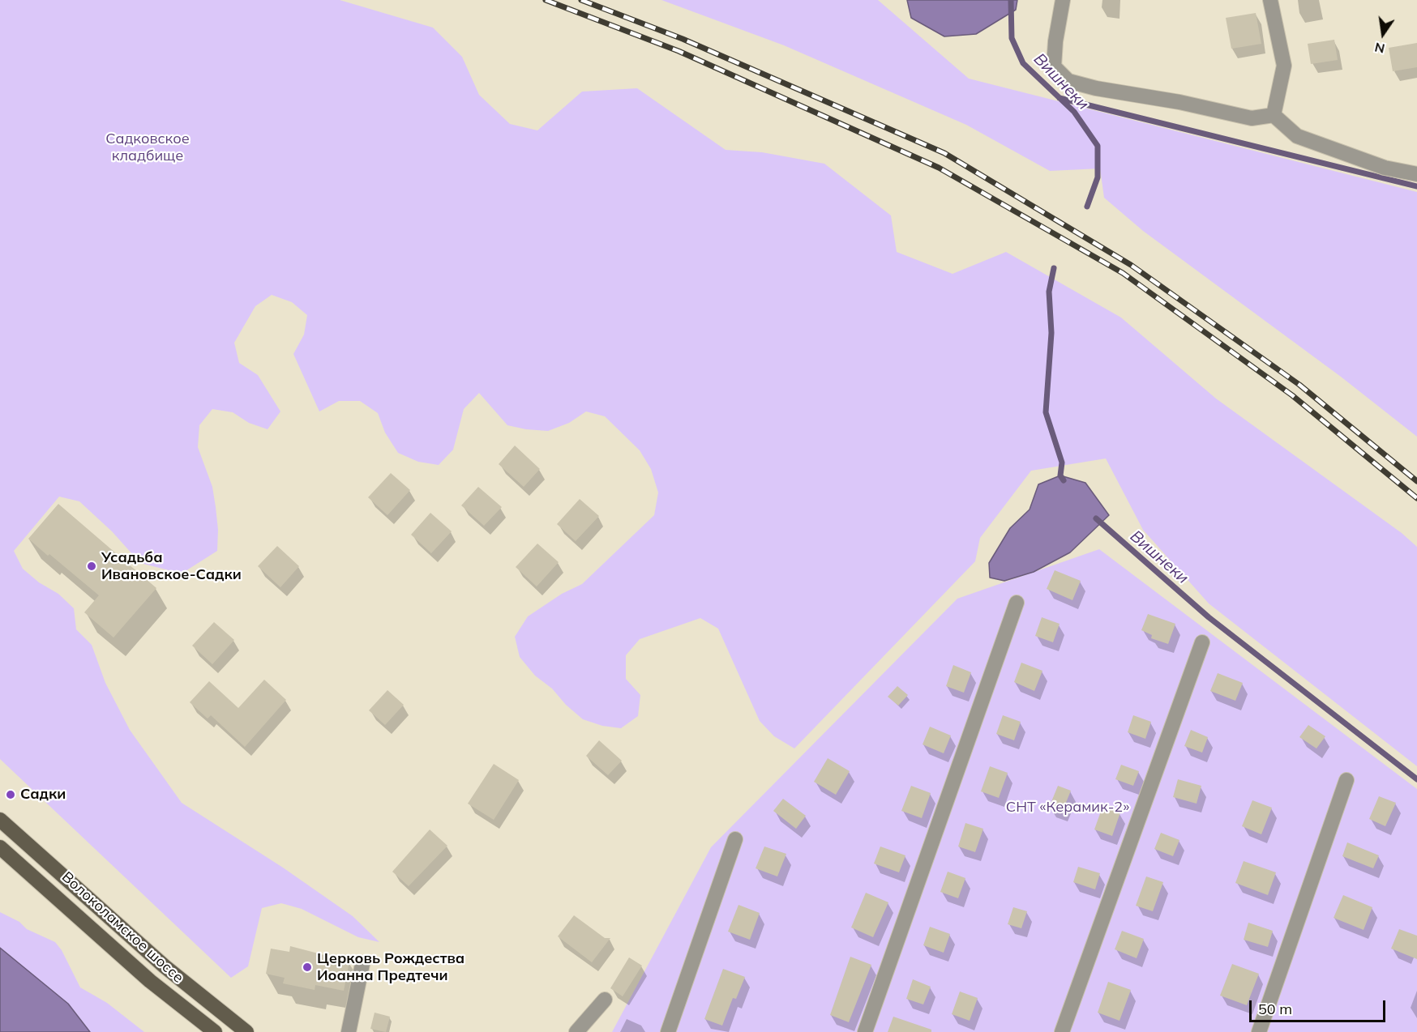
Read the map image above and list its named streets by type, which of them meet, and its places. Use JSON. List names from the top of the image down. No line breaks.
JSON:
{"streets":{"main road":["Волоколамское шоссе"]},"water":["Вишнеки"],"parks":["Садковское кладбище","СНТ «Керамик-2»"],"places":["Усадьба Ивановское-Садки","Садки","Церковь Рождества Иоанна Предтечи"],"scale_bar":"50 m","north":"bottom"}
